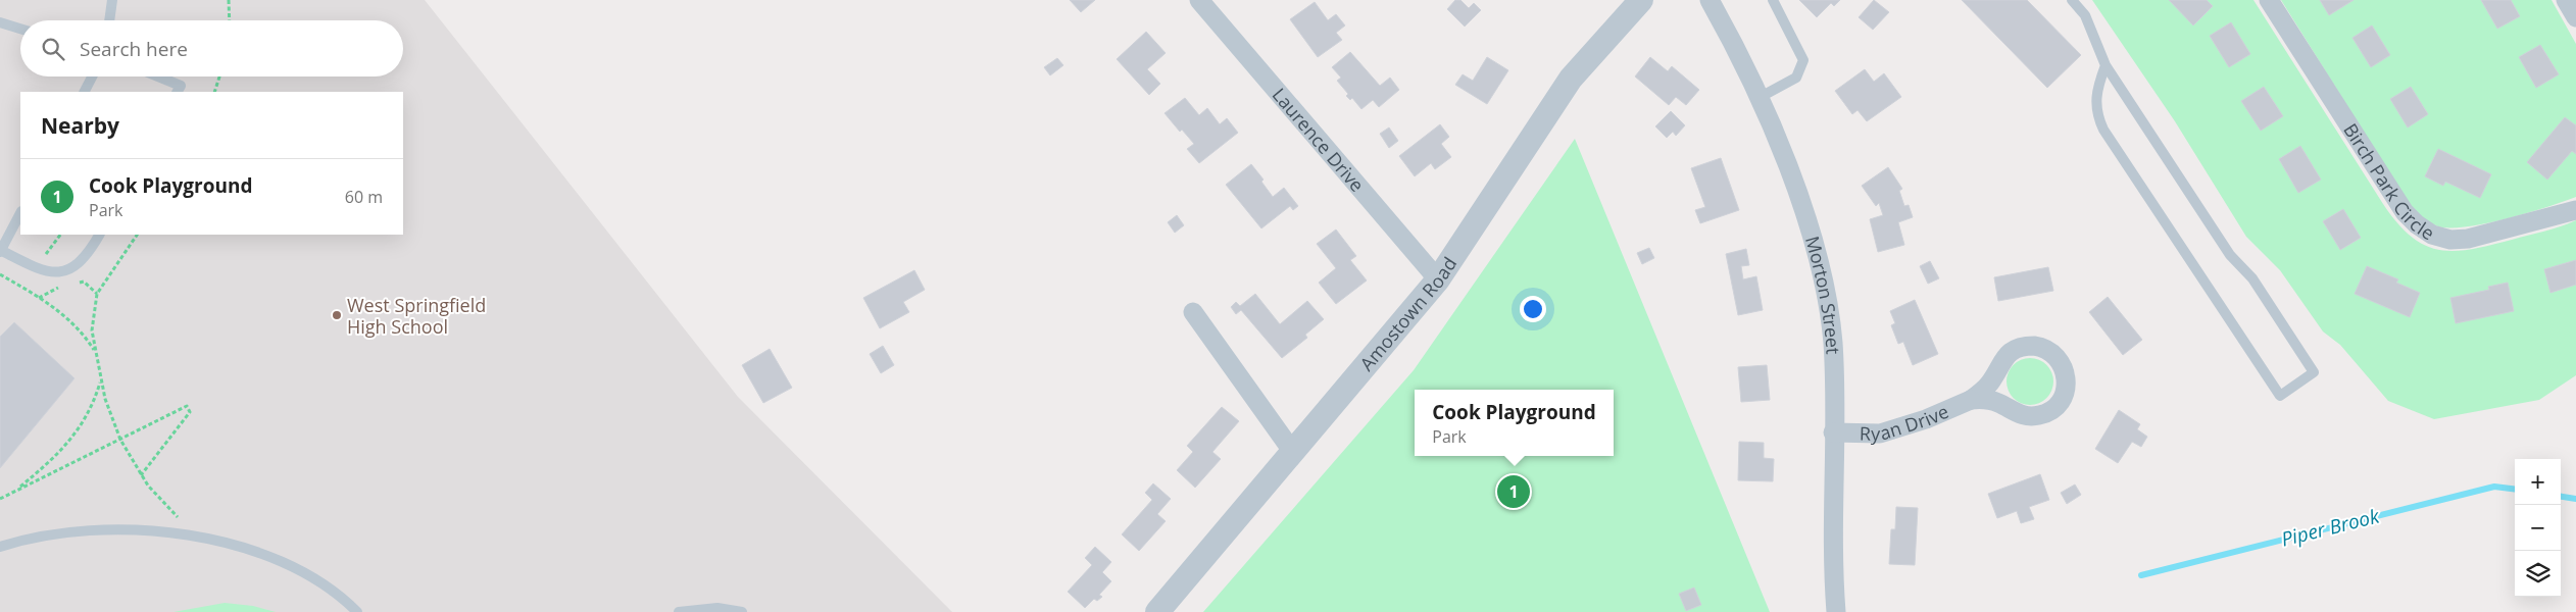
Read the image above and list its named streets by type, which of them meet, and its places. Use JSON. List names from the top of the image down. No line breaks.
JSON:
{"streets":{"street":["Laurence Drive","Birch Park Circle","Morton Street","Amostown Road","Ryan Drive"]},"crossings":[["Laurence Drive","Amostown Road"],["Morton Street","Ryan Drive"]],"water":["Piper Brook"],"places":["West Springfield High School"],"page":{"search":"Search here","heading":"Nearby","list":[{"mark":"1","name":"Cook Playground","note":"Park","value":"60 m"}],"popup":["Cook Playground","Park"],"map_buttons":["+","−"],"pins":"1"}}
